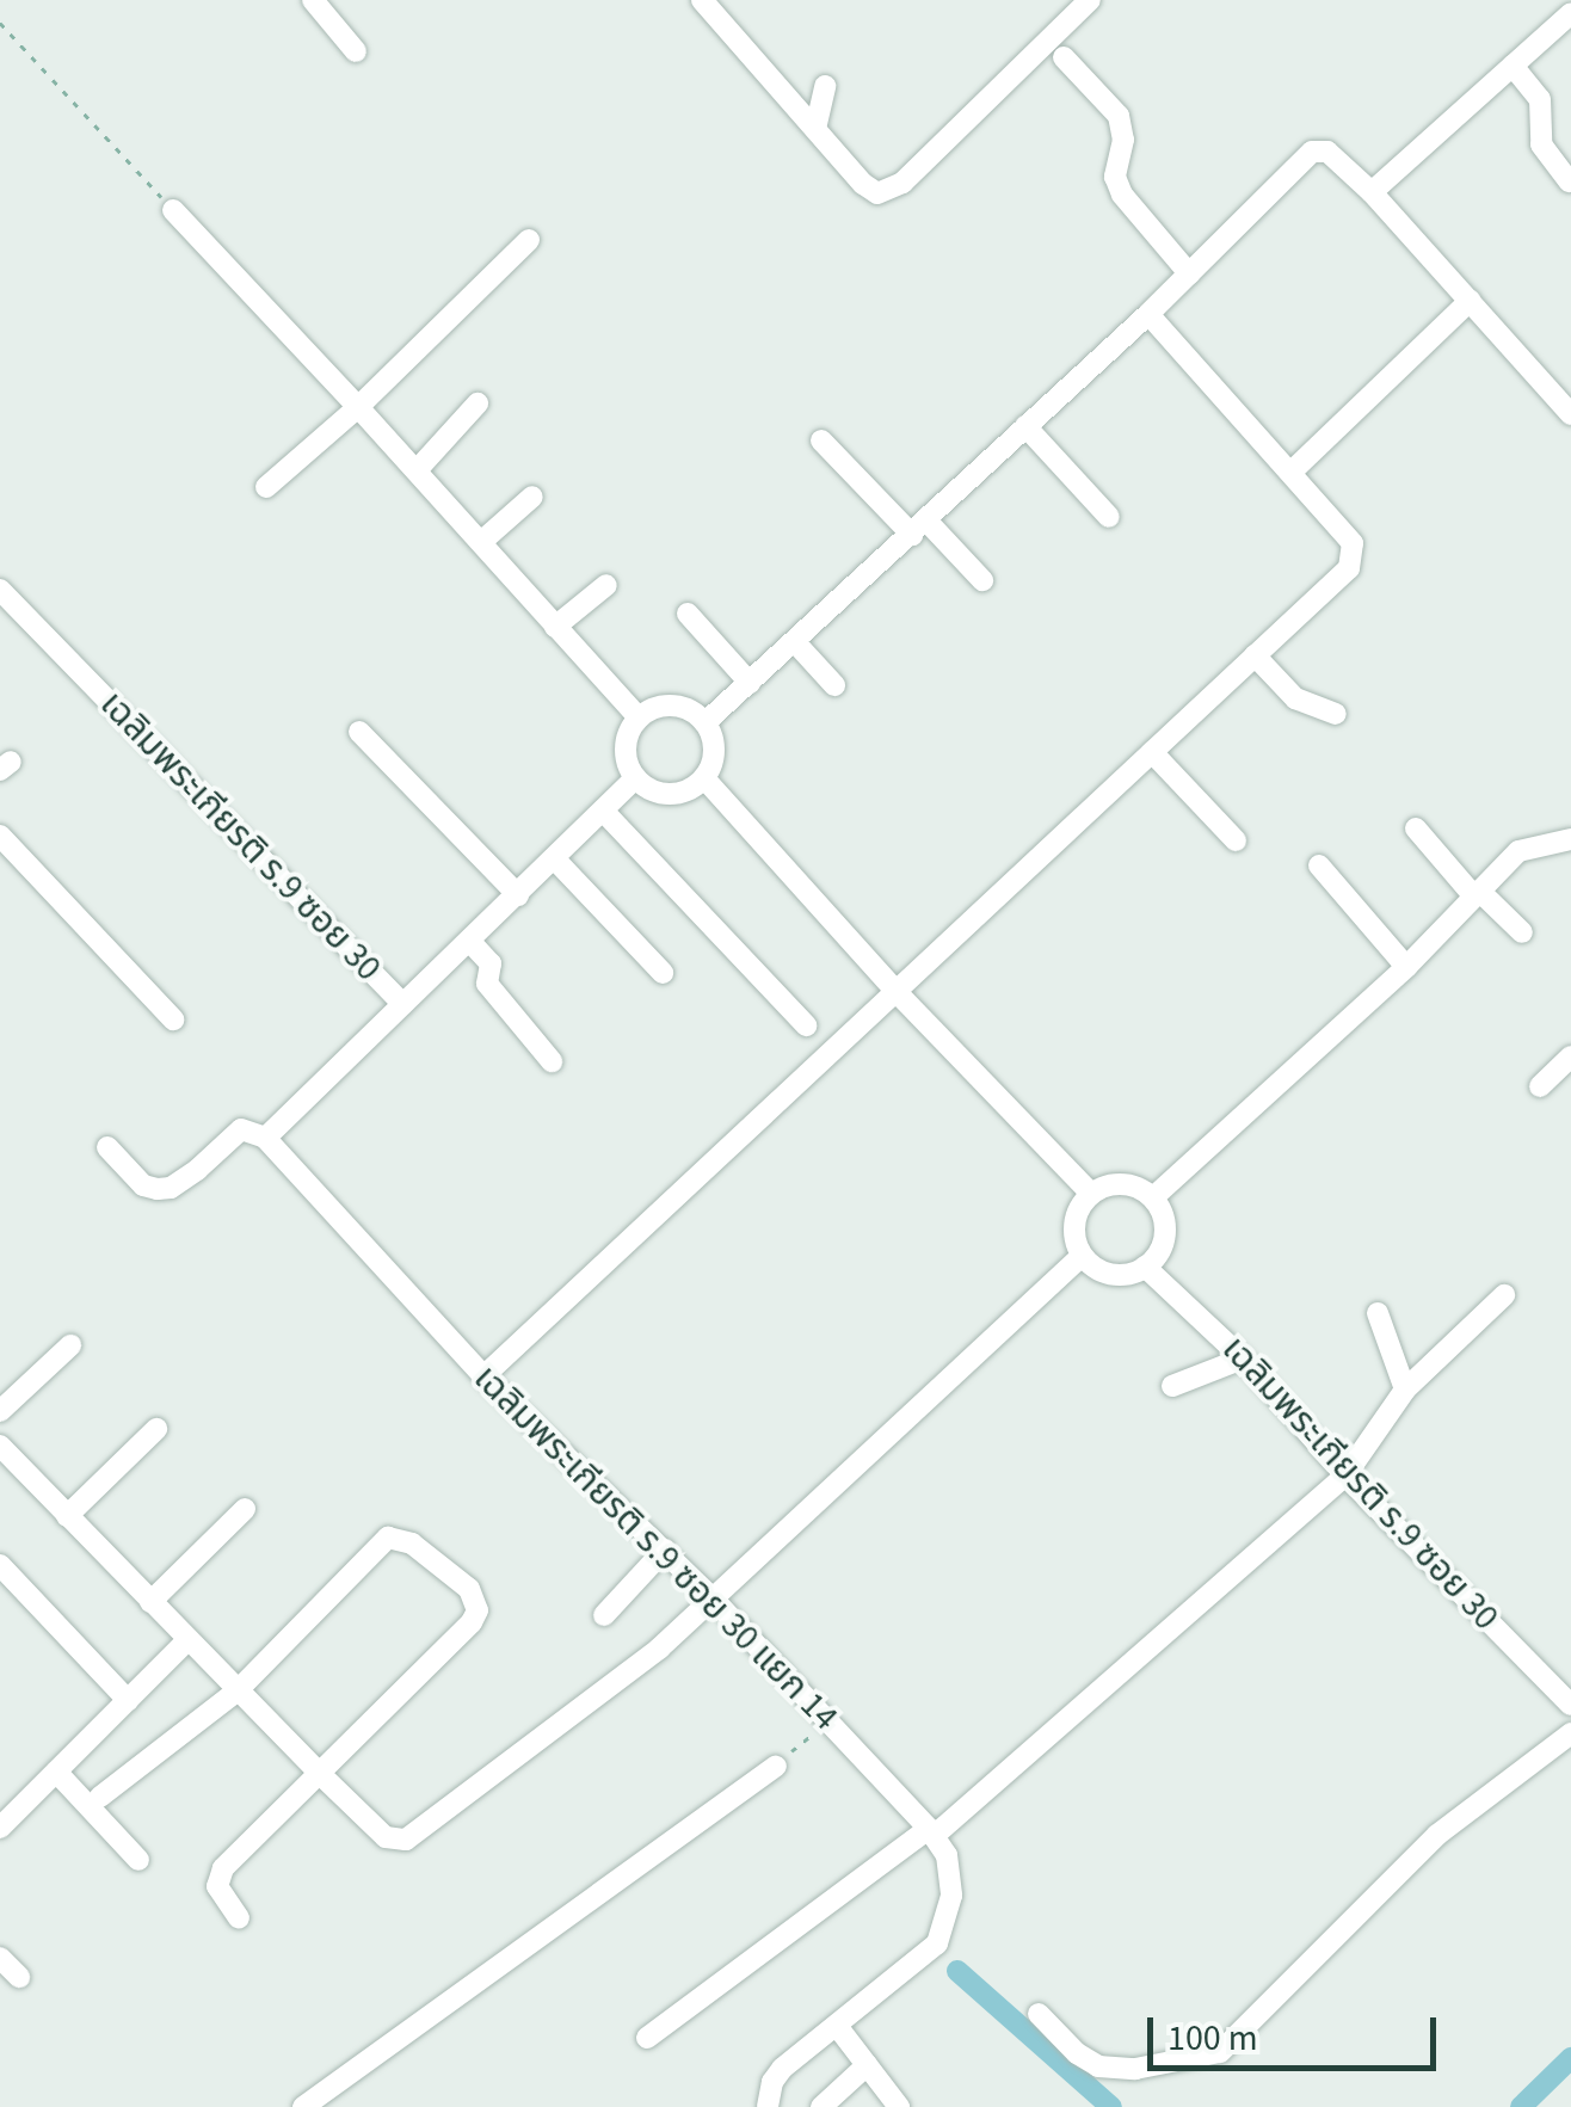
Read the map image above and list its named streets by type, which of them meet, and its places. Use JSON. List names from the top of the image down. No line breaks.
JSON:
{"streets":{"street":["เฉลิมพระเกียรติ ร.9 ซอย 30","เฉลิมพระเกียรติ ร.9 ซอย 30 แยก 14"]},"scale_bar":"100 m"}
